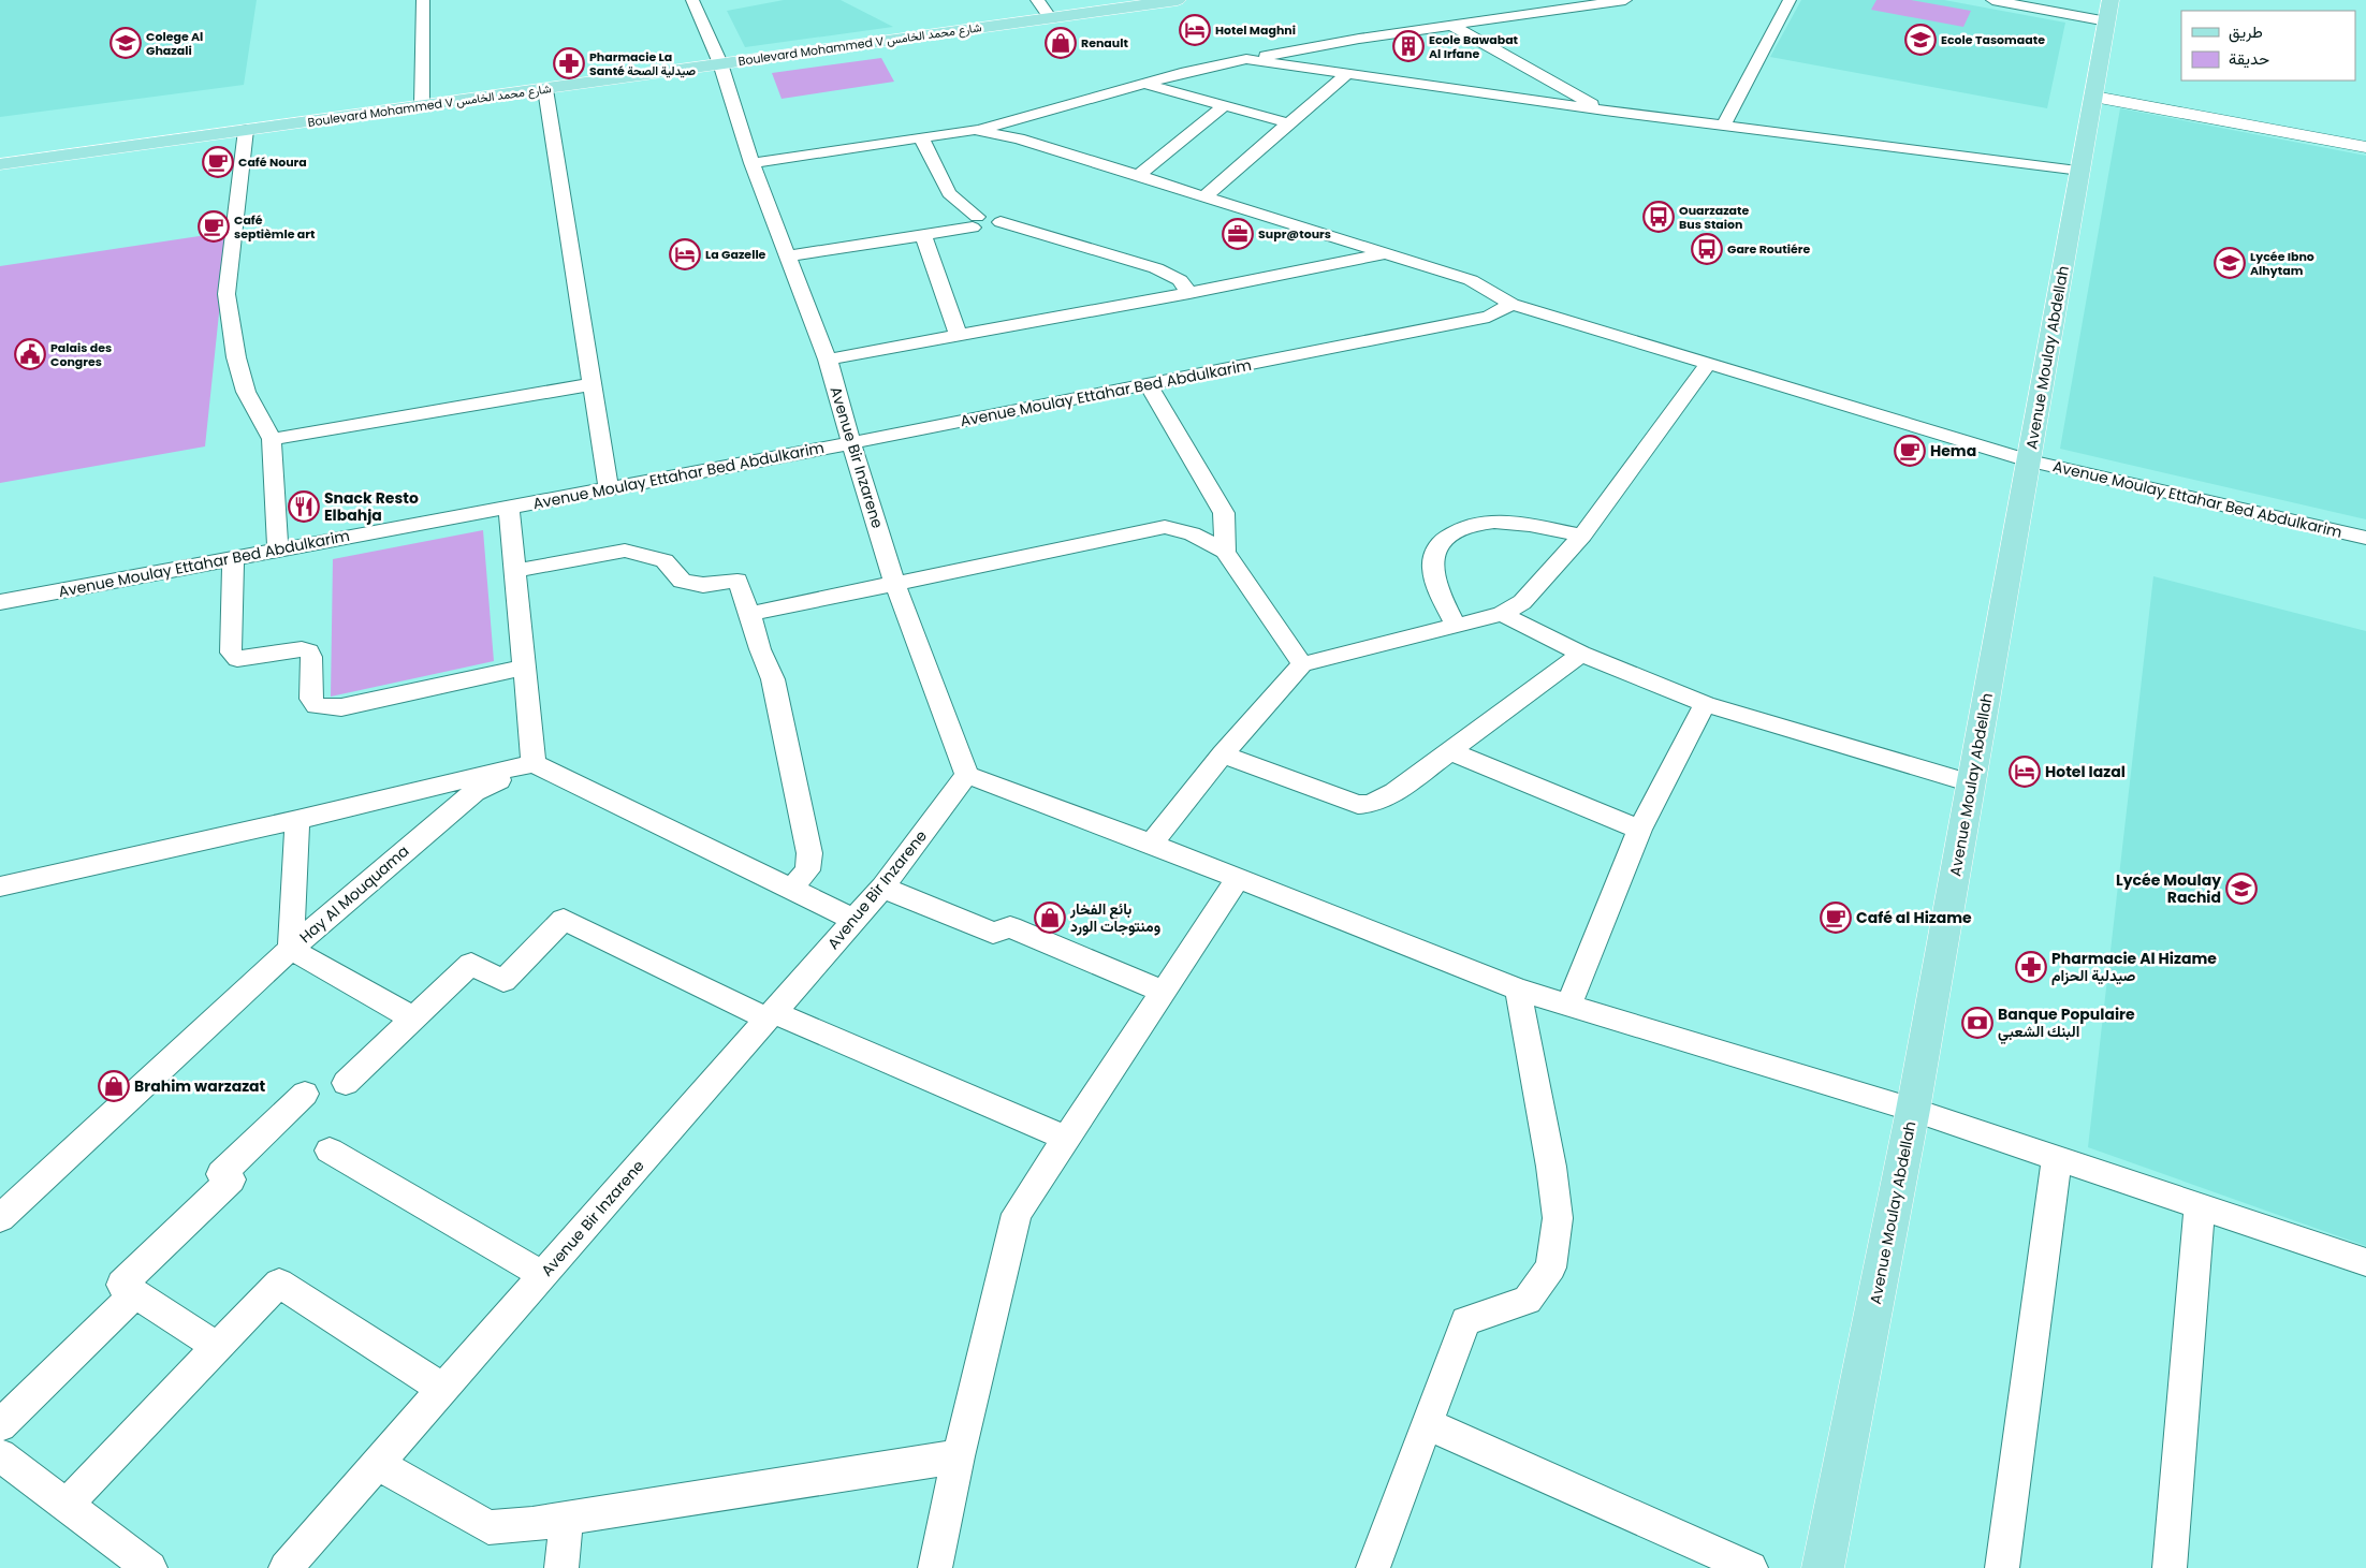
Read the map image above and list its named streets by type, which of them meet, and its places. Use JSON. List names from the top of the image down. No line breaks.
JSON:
{"streets":{"main road":["Boulevard Mohammed V شارع محمد الخامس","Avenue Moulay Abdellah"],"street":["Avenue Moulay Ettahar Bed Abdulkarim","Avenue Bir Inzarene","Hay Al Mouquama"]},"crossings":[["Boulevard Mohammed V شارع محمد الخامس","Avenue Bir Inzarene"],["Avenue Moulay Abdellah","Avenue Moulay Ettahar Bed Abdulkarim"],["Avenue Moulay Ettahar Bed Abdulkarim","Avenue Bir Inzarene"]],"places":{"hotel":["Hotel Maghni","La Gazelle","Hotel Iazal"],"school or university":["Ecole Tasomaate","Colege Al Ghazali","Lycée Ibno Alhytam","Lycée Moulay Rachid"],"shop":["Renault","بائع الفخار ومنتوجات الورد","Brahim warzazat"],"building":["Ecole Bawabat Al Irfane"],"pharmacy":["Pharmacie La Santé صيدلية الصحة","Pharmacie Al Hizame صيدلية الحزام"],"cafe":["Café Noura","Café septièmle art","Hema","Café al Hizame"],"bus stop":["Ouarzazate Bus Staion","Gare Routiére"],"office":["Supr@tours"],"public building":["Palais des Congres"],"restaurant":["Snack Resto Elbahja"],"bank":["Banque Populaire البنك الشعبي"]},"legend":["طريق","حديقة"]}
